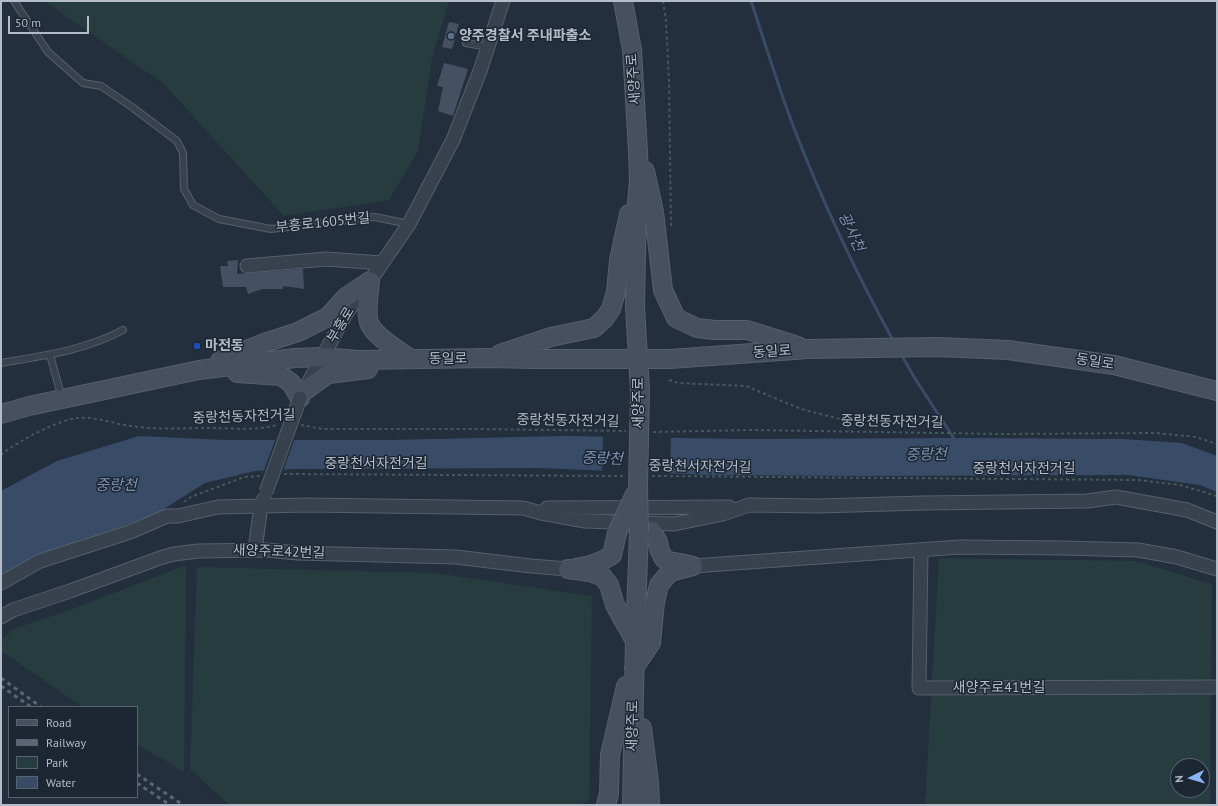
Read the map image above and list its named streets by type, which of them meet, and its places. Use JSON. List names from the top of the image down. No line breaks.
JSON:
{"streets":{"main road":["새양주로","부흥로","동일로"],"street":["새양주로42번길","새양주로41번길"],"lane":["부흥로1605번길"],"path":["중랑천동자전거길","중랑천서자전거길"]},"crossings":[["새양주로","동일로"],["새양주로","중랑천서자전거길"],["부흥로1605번길","부흥로"],["부흥로","동일로"]],"water":["광사천","중랑천"],"places":["양주경찰서 주내파출소","마전동"],"legend":["Road","Railway","Park","Water"],"scale_bar":"50 m","north":"left"}
